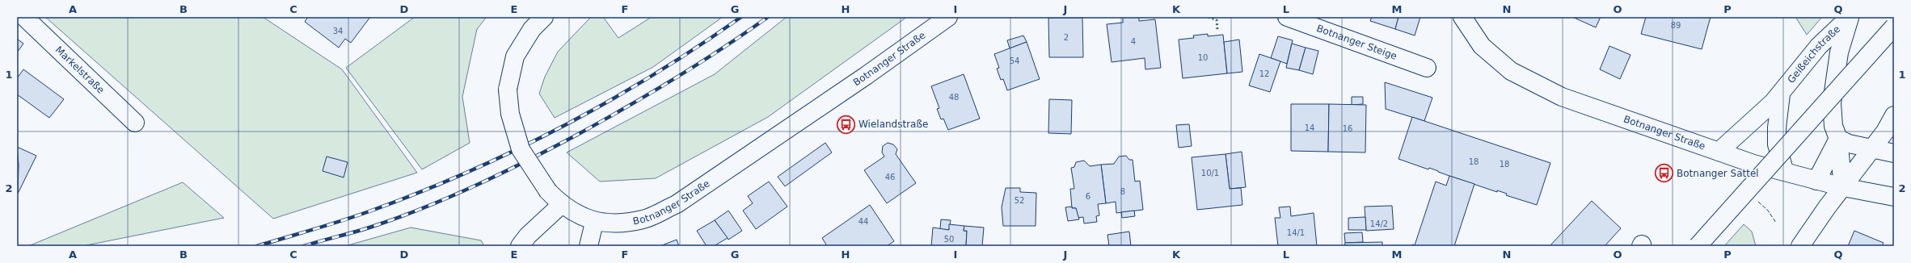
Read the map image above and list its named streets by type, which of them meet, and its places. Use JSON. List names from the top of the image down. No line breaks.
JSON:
{"streets":{"main road":["Botnanger Steige","Geißeichstraße","Botnanger Straße","Markelstraße"]},"crossings":[["Geißeichstraße","Botnanger Straße"]],"places":{"bus stop":["Wielandstraße","Botnanger Sattel"]},"house_numbers":["89","34","2","4","10","54","12","48","14","16","18","18","10/1","46","8","6","52","44","14/2","14/1","50"],"grid":{"columns":["A","B","C","D","E","F","G","H","I","J","K","L","M","N","O","P","Q"],"rows":["1","2"]}}
